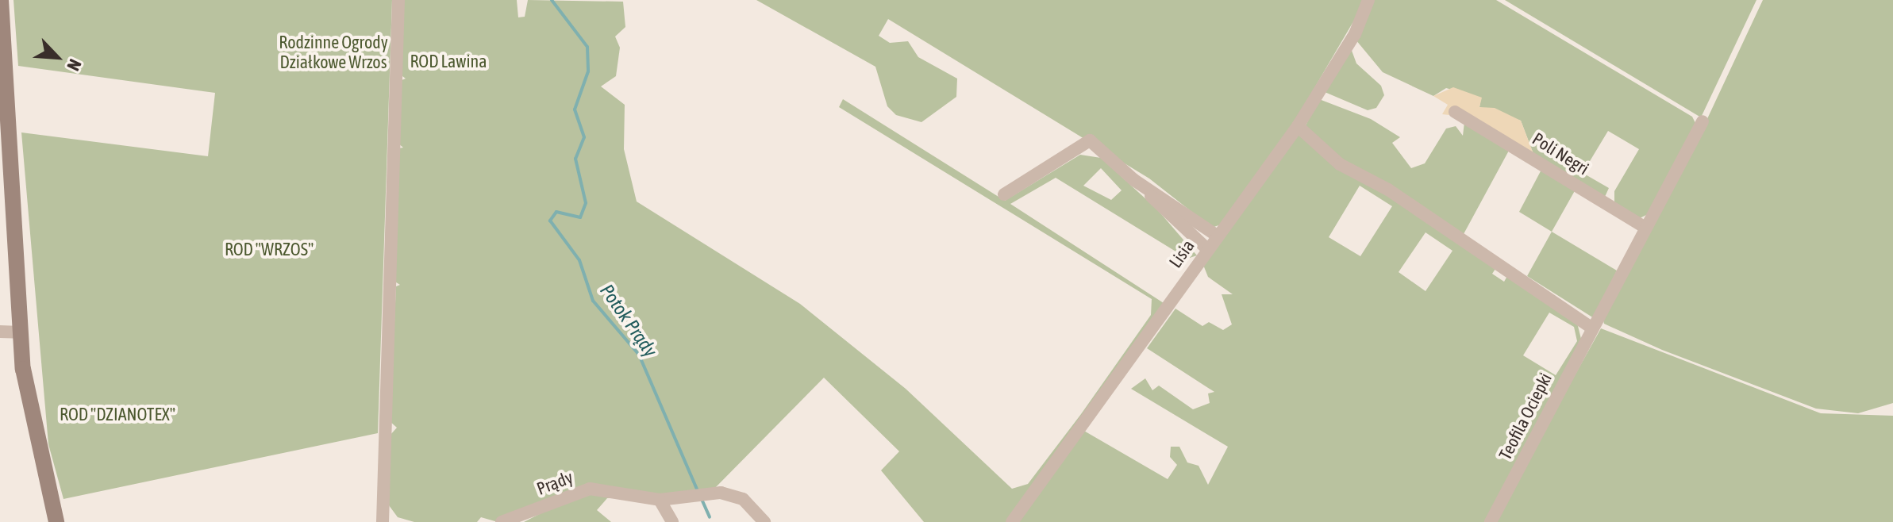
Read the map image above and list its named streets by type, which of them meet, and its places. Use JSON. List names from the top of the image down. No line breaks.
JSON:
{"streets":{"street":["Poli Negri","Lisia","Teofila Ociepki","Prądy"]},"crossings":[["Poli Negri","Teofila Ociepki"]],"water":["Potok Prądy"],"parks":["Rodzinne Ogrody Działkowe Wrzos","ROD Lawina","ROD \"WRZOS\"","ROD \"DZIANOTEX\""],"north":"bottom right"}
